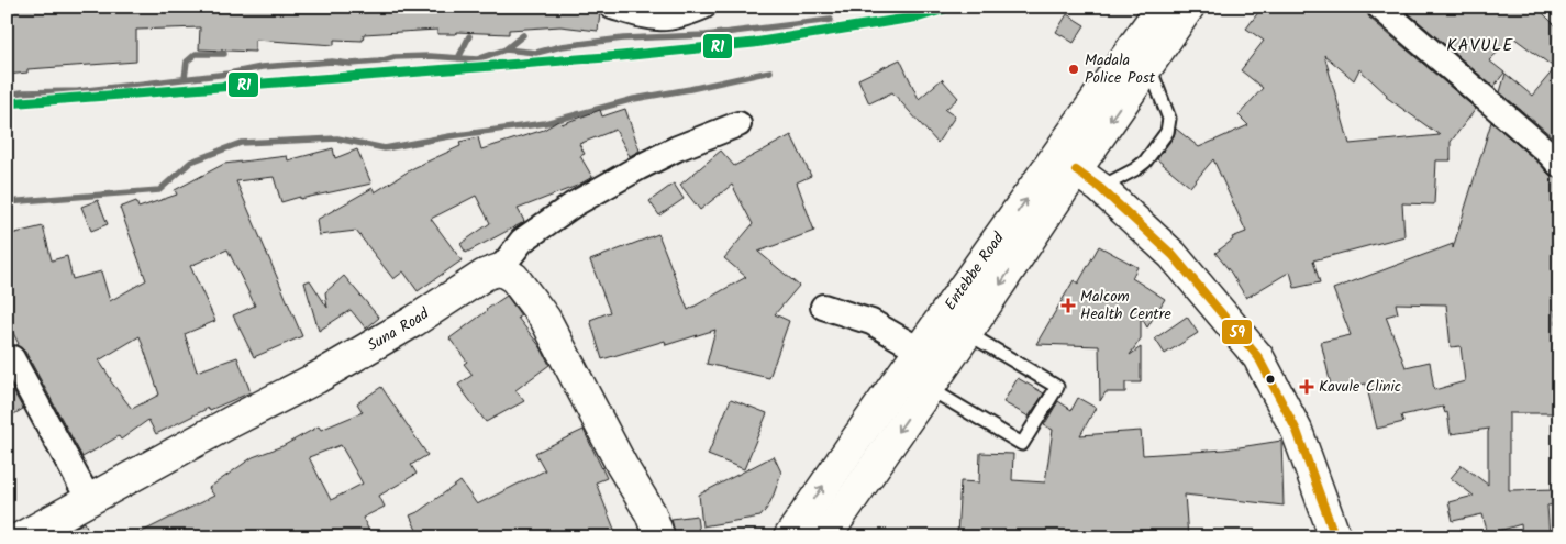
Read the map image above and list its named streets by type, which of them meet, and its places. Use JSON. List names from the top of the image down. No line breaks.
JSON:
{"streets":{"main road":["Entebbe Road","Suna Road"]},"districts":["KAVULE"],"places":{"other":["Madala Police Post"],"health":["Malcom Health Centre","Kavule Clinic"]},"lines":["transit line R1","transit line 59"]}
